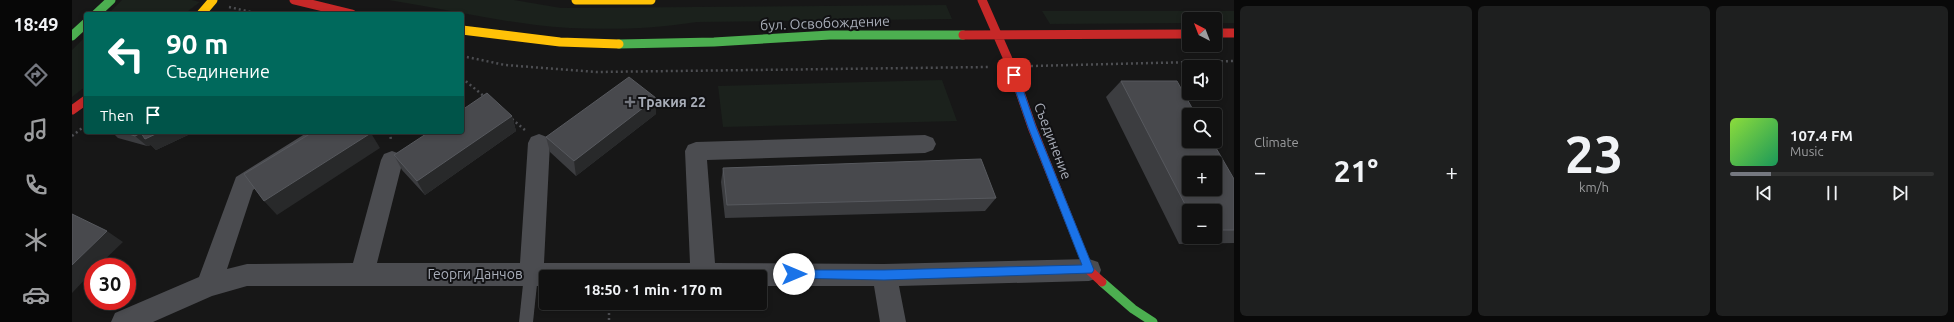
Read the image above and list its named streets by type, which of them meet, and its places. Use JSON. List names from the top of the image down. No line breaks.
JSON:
{"streets":{"main road":["бул. Освобождение","Съединение"],"street":["Георги Данчов"]},"crossings":[["бул. Освобождение","Съединение"],["Съединение","Георги Данчов"]],"places":{"health":["Тракия 22"]},"north":"top left","page":{"tabs":"18:49","tile":["Climate",["23","km/h"]],"map_buttons":["+","−"],"turn":["90 m","Съединение"],"then":"Then","song":["107.4 FM","Music"],"heat":["−","21°","+"],"limit":"30","trip":"18:50 · 1 min · 170 m"}}
